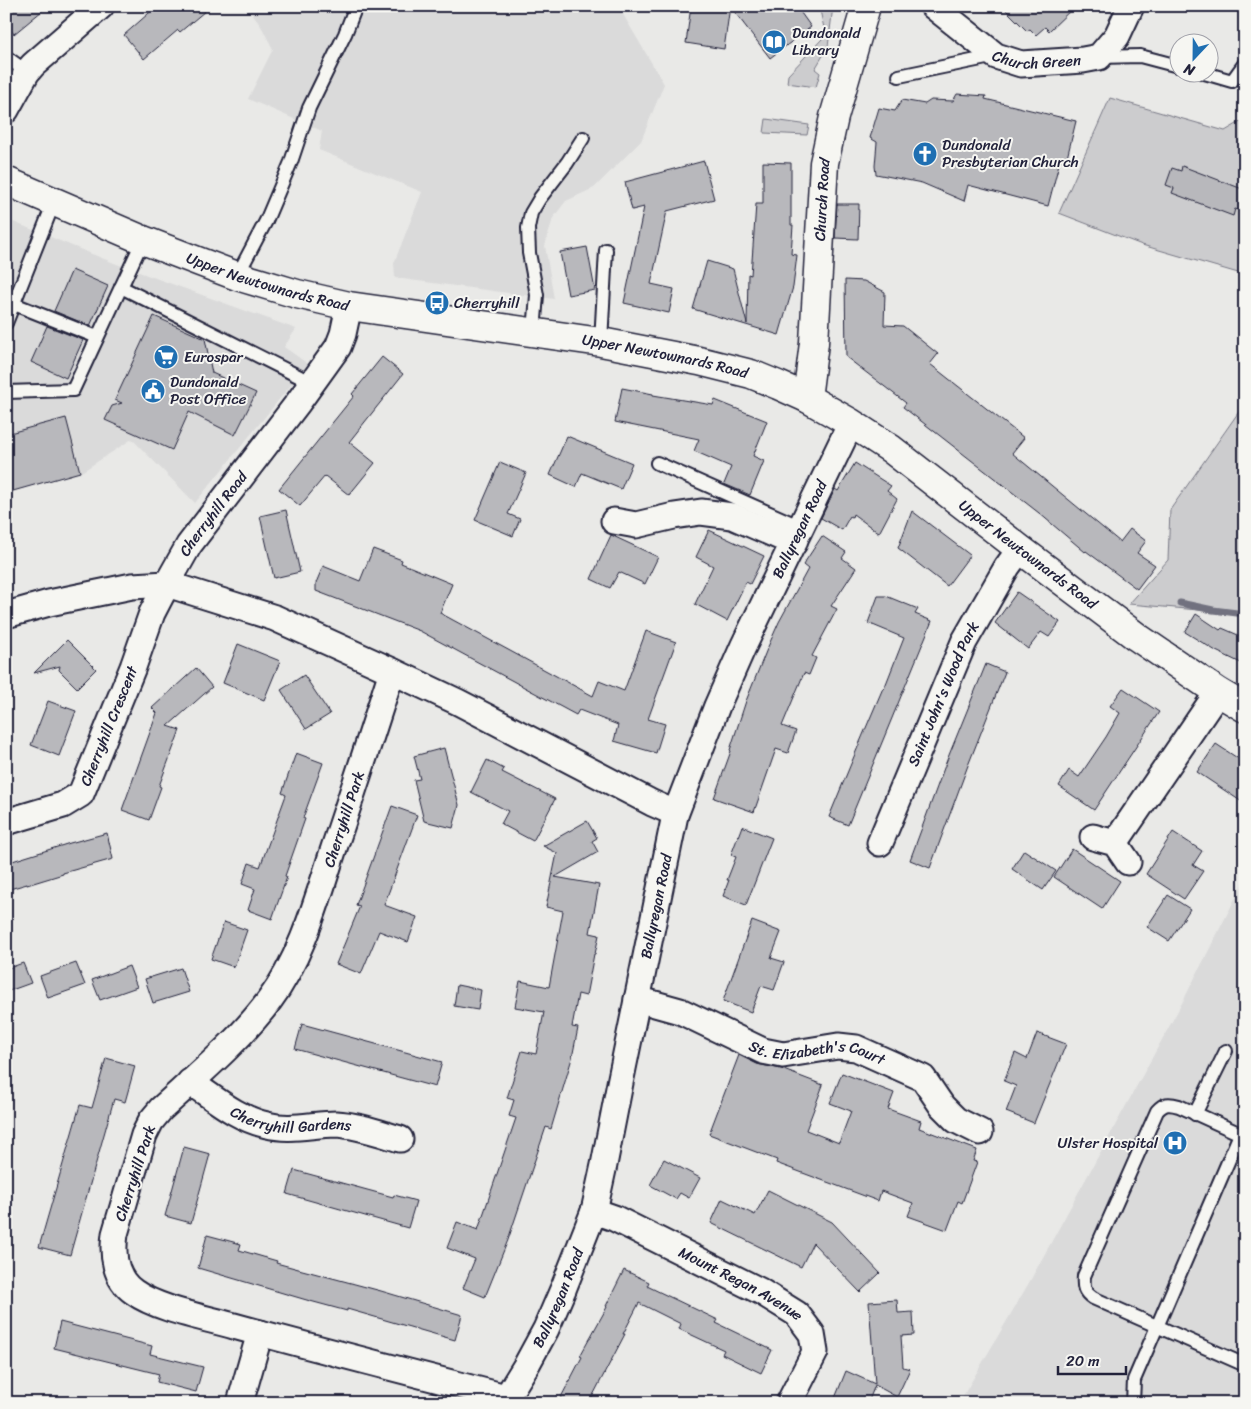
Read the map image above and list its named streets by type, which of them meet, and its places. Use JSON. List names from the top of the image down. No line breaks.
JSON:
{"streets":{"main road":["Church Road","Upper Newtownards Road"],"street":["Church Green","Cherryhill Road","Ballyregan Road","Saint John's Wood Park","Cherryhill Crescent","Cherryhill Park","St. Elizabeth's Court","Cherryhill Gardens","Mount Regan Avenue"]},"crossings":[["Church Road","Upper Newtownards Road"],["Upper Newtownards Road","Cherryhill Road"],["Upper Newtownards Road","Ballyregan Road"],["Upper Newtownards Road","Saint John's Wood Park"],["Cherryhill Road","Cherryhill Crescent"],["Ballyregan Road","Cherryhill Park"],["Ballyregan Road","St. Elizabeth's Court"],["Ballyregan Road","Mount Regan Avenue"],["Cherryhill Park","Cherryhill Gardens"]],"places":{"library":["Dundonald Library"],"church":["Dundonald Presbyterian Church"],"bus stop":["Cherryhill"],"supermarket":["Eurospar"],"public building":["Dundonald Post Office"],"hospital":["Ulster Hospital"]},"scale_bar":"20 m","north":"bottom"}
